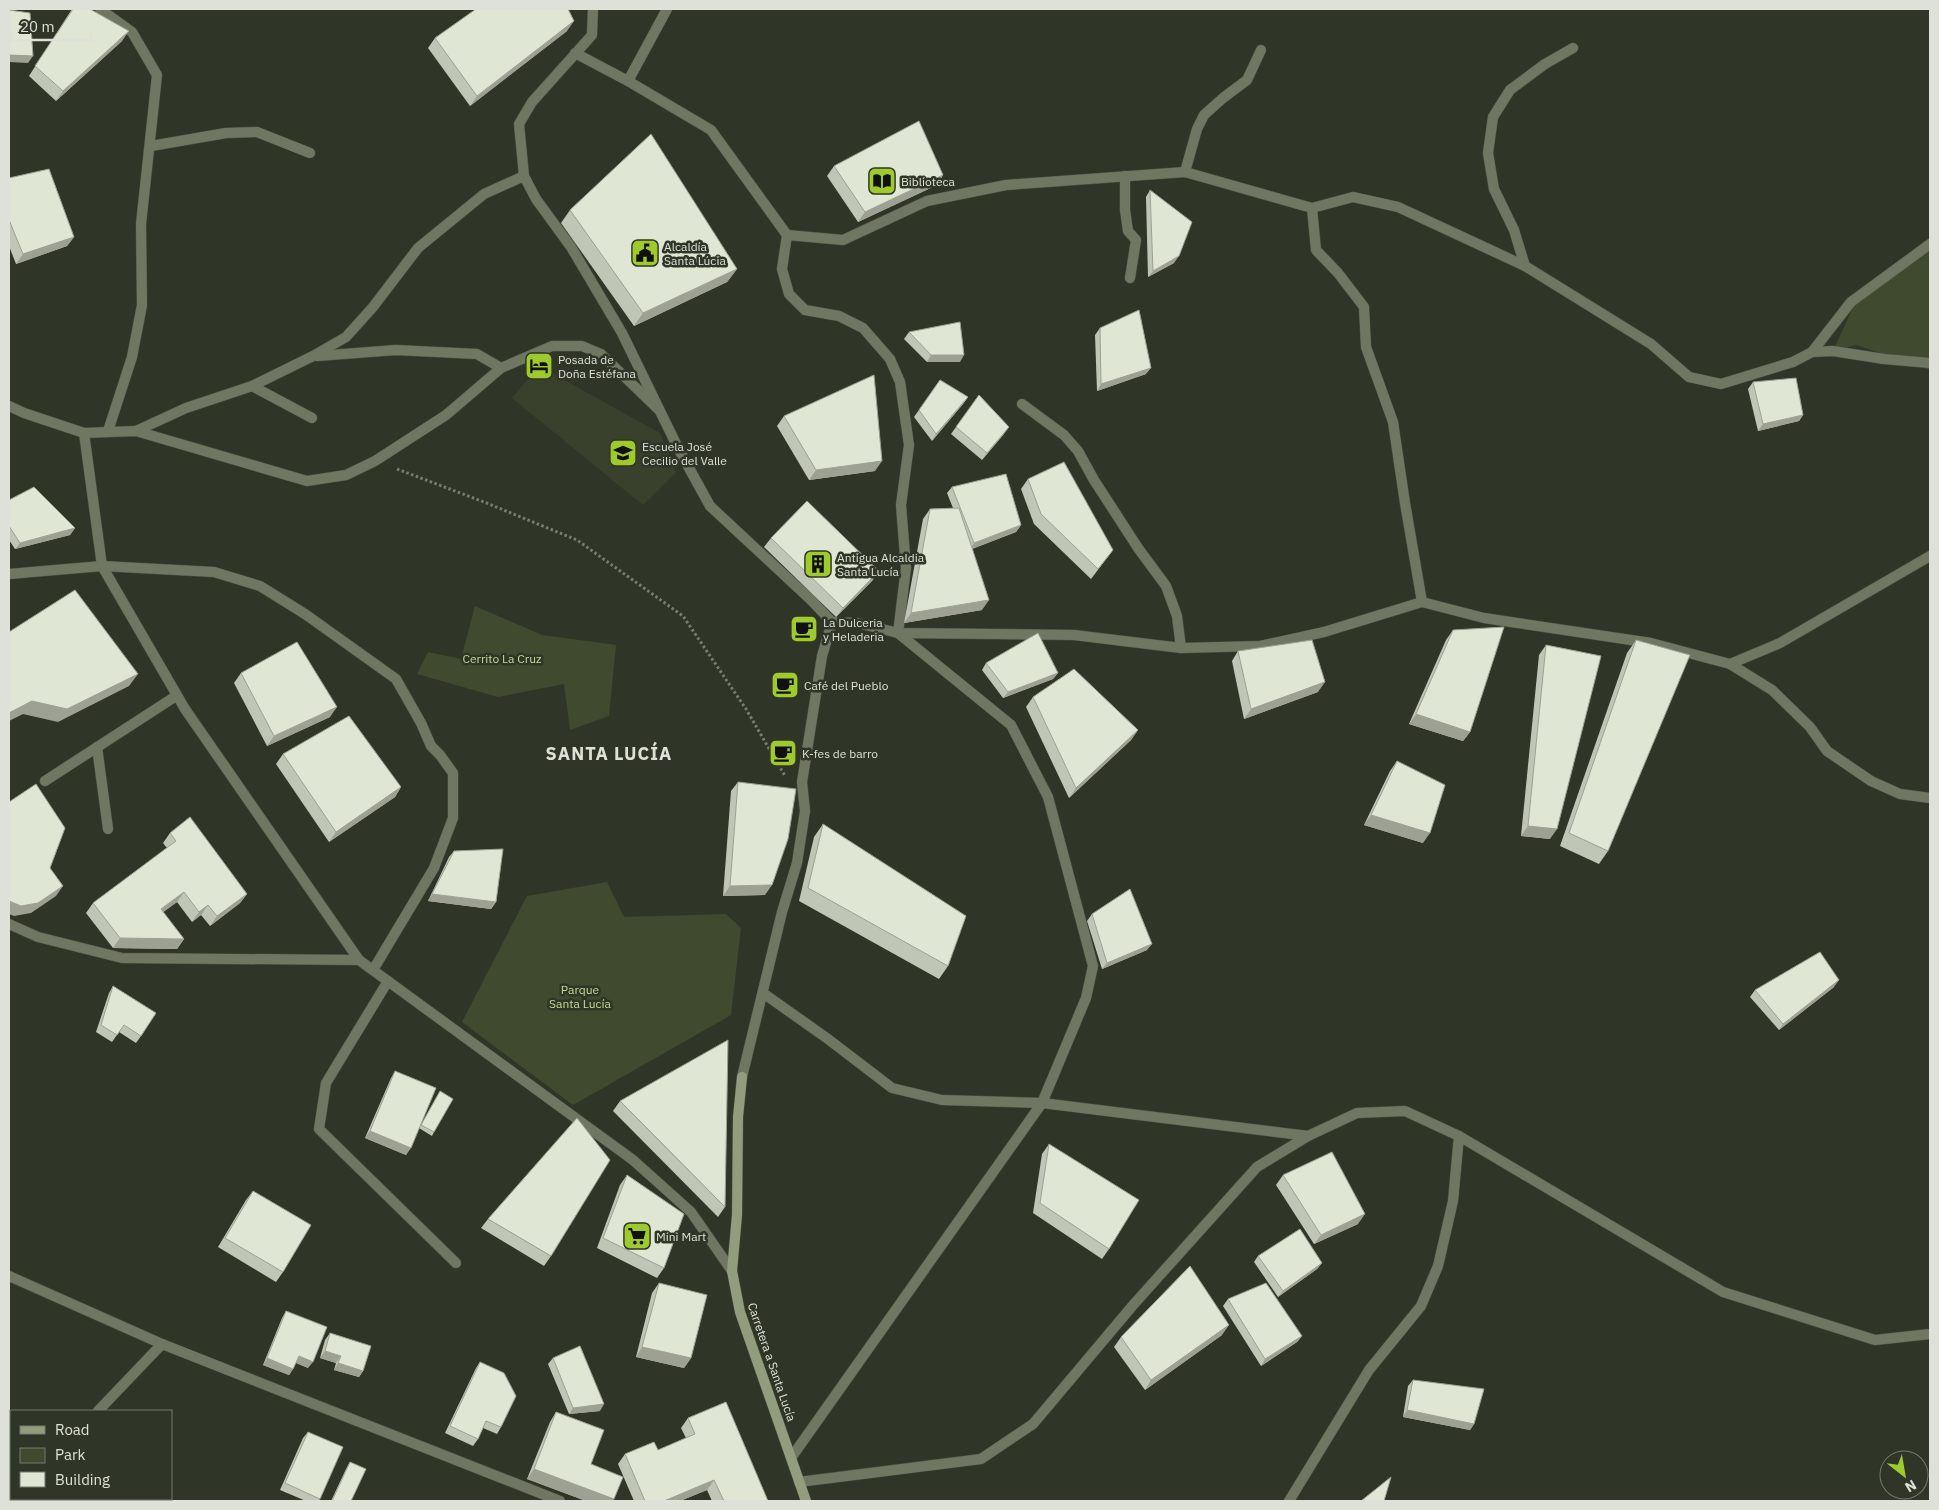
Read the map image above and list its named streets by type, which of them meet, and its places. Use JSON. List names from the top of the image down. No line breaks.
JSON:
{"streets":{"main road":["Carretera a Santa Lucía"]},"districts":["SANTA LUCÍA"],"parks":["Cerrito La Cruz","Parque Santa Lucía"],"places":{"library":["Biblioteca"],"public building":["Alcaldía Santa Lúcia"],"hotel":["Posada de Doña Estéfana"],"school or university":["Escuela José Cecilio del Valle"],"building":["Antigua Alcaldia Santa Lucía"],"cafe":["La Dulceria y Heladeria","Café del Pueblo","K-fes de barro"],"supermarket":["Mini Mart"]},"legend":["Road","Park","Building"],"scale_bar":"20 m","north":"bottom right"}
